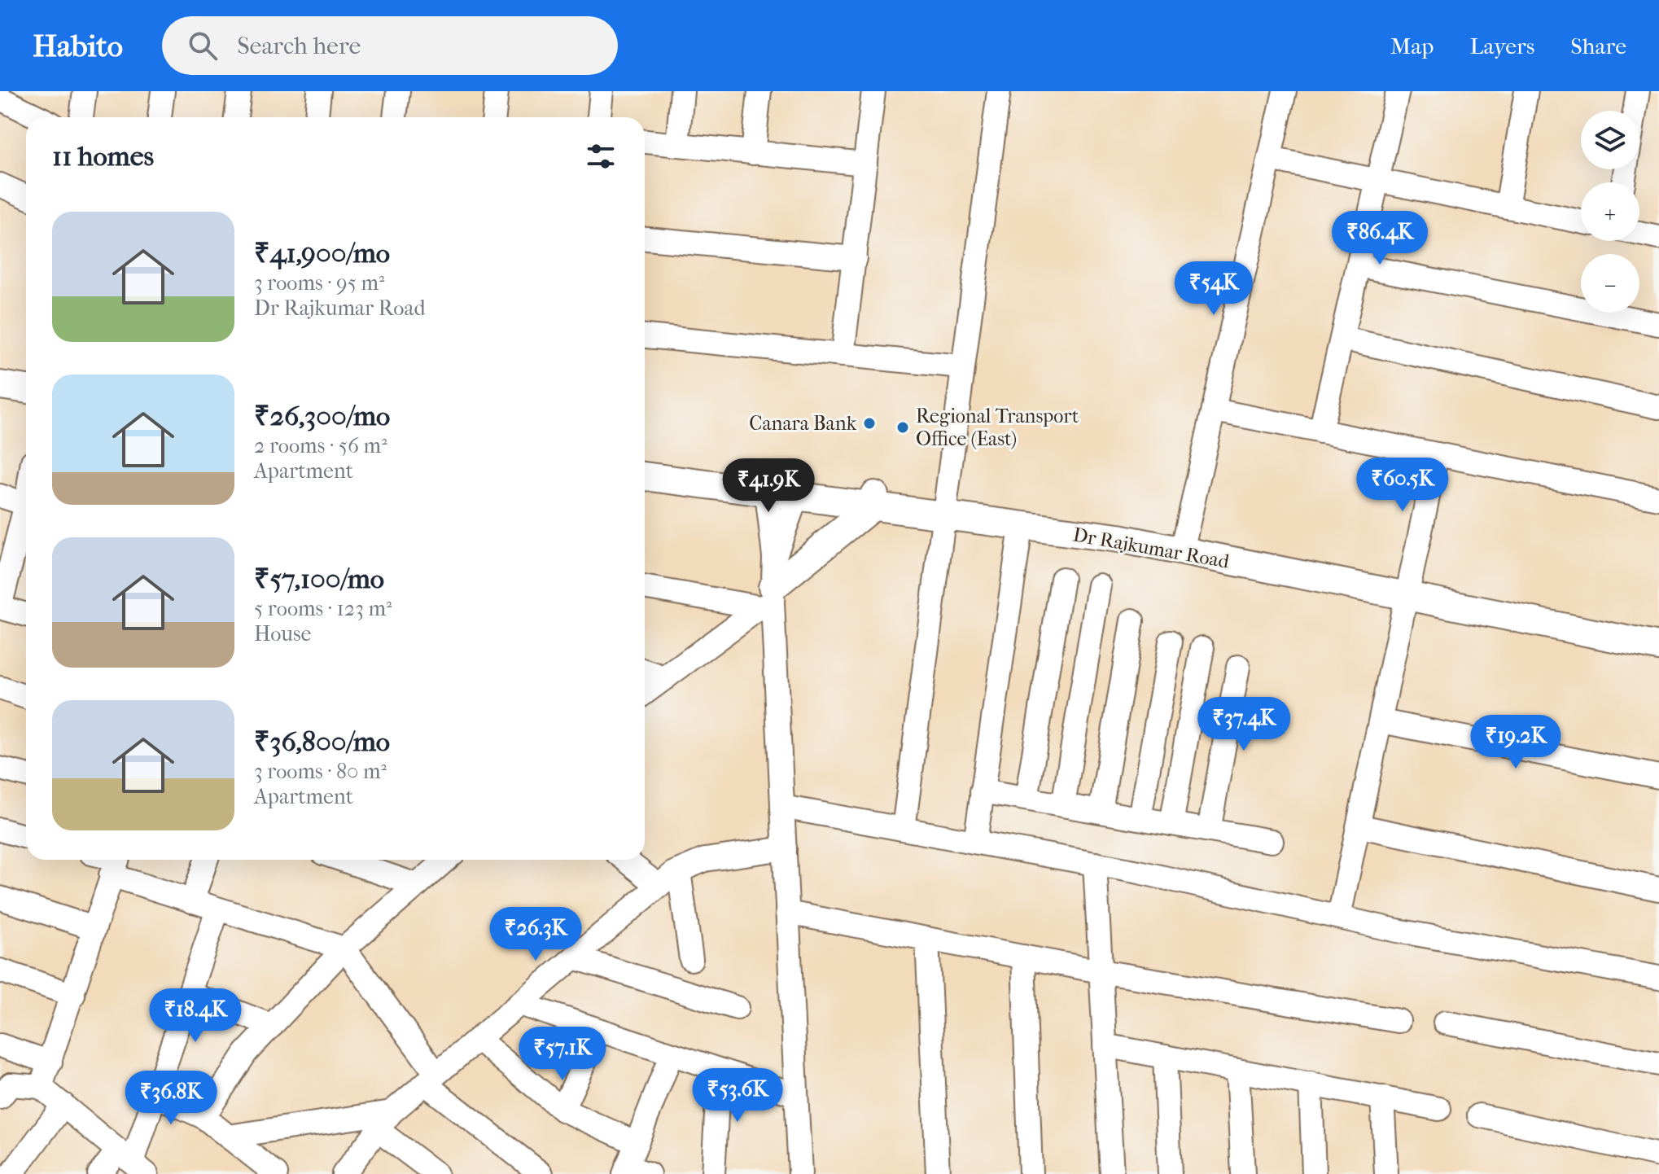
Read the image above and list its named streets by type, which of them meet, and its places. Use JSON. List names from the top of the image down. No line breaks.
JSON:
{"streets":{"main road":["Dr Rajkumar Road"]},"places":["Canara Bank","Regional Transport Office (East)"],"page":{"header":"Habito","search":"Search here","nav":["Map","Layers","Share"],"map_buttons":["+","−"],"heading":"11 homes","list":[{"name":"₹41,900/mo","note":"3 rooms · 95 m² · Dr Rajkumar Road"},{"name":"₹26,300/mo","note":"2 rooms · 56 m² · Apartment"},{"name":"₹57,100/mo","note":"5 rooms · 123 m² · House"},{"name":"₹36,800/mo","note":"3 rooms · 80 m² · Apartment"}],"price":["₹86.4K","₹54K","₹60.5K","₹41.9K","₹37.4K","₹19.2K","₹26.3K","₹18.4K","₹57.1K","₹53.6K","₹36.8K"]}}
